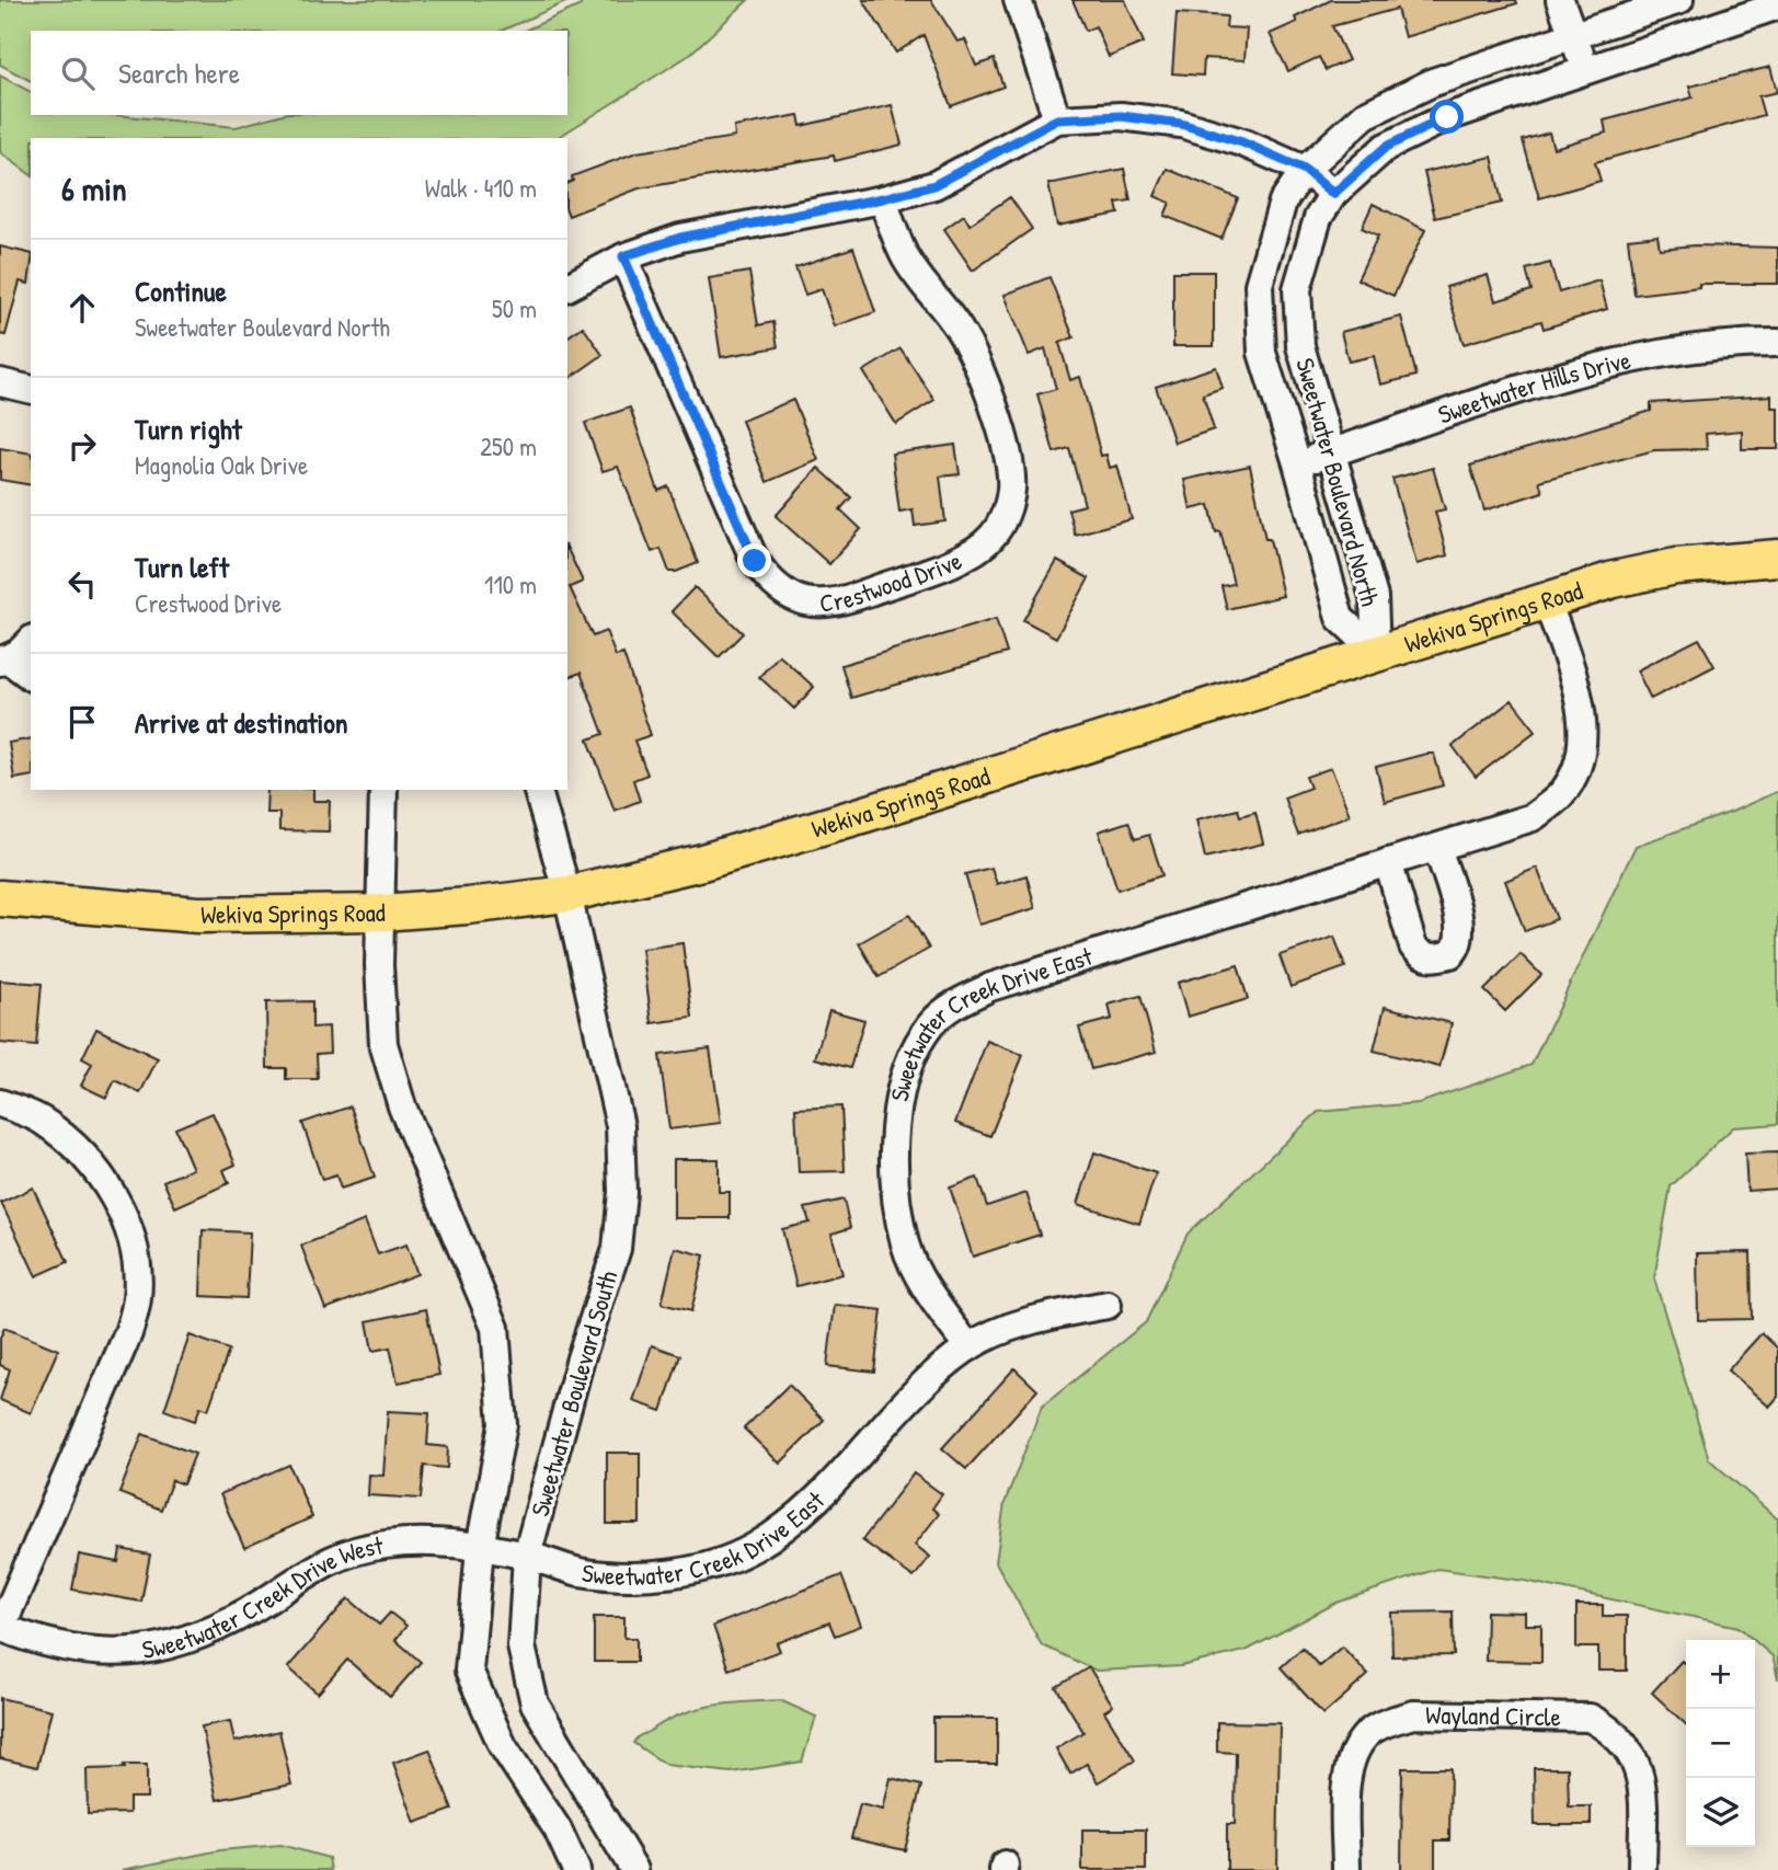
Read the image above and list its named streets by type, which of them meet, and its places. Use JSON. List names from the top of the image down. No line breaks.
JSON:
{"streets":{"main road":["Wekiva Springs Road"],"street":["Sweetwater Hills Drive","Sweetwater Boulevard North","Crestwood Drive","Sweetwater Creek Drive East","Sweetwater Boulevard South","Sweetwater Creek Drive West","Wayland Circle"]},"crossings":[["Sweetwater Hills Drive","Sweetwater Boulevard North"],["Sweetwater Boulevard North","Wekiva Springs Road"],["Wekiva Springs Road","Sweetwater Creek Drive East"],["Wekiva Springs Road","Sweetwater Boulevard South"],["Sweetwater Creek Drive East","Sweetwater Boulevard South"],["Sweetwater Creek Drive East","Sweetwater Creek Drive West"],["Sweetwater Boulevard South","Sweetwater Creek Drive West"]],"page":{"search":"Search here","heading":["6 min","Walk · 410 m"],"list":[["Continue","Sweetwater Boulevard North","50 m"],["Turn right","Magnolia Oak Drive","250 m"],["Turn left","Crestwood Drive","110 m"],"Arrive at destination"],"map_buttons":["+","−"]}}
